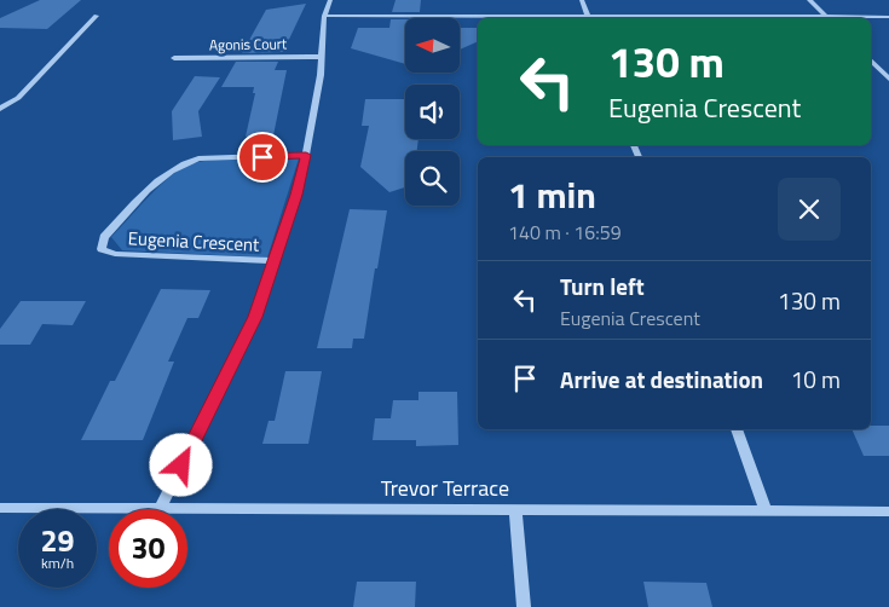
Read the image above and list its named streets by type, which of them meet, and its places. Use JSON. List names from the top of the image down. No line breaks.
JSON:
{"streets":{"street":["Agonis Court","Eugenia Crescent","Trevor Terrace"]},"north":"left","page":{"turn":["130 m","Eugenia Crescent"],"heading":["1 min","140 m · 16:59"],"list":[{"name":"Turn left","note":"Eugenia Crescent","value":"130 m"},{"name":"Arrive at destination","value":"10 m"}],"speed":"29 km/h","limit":"30"}}
